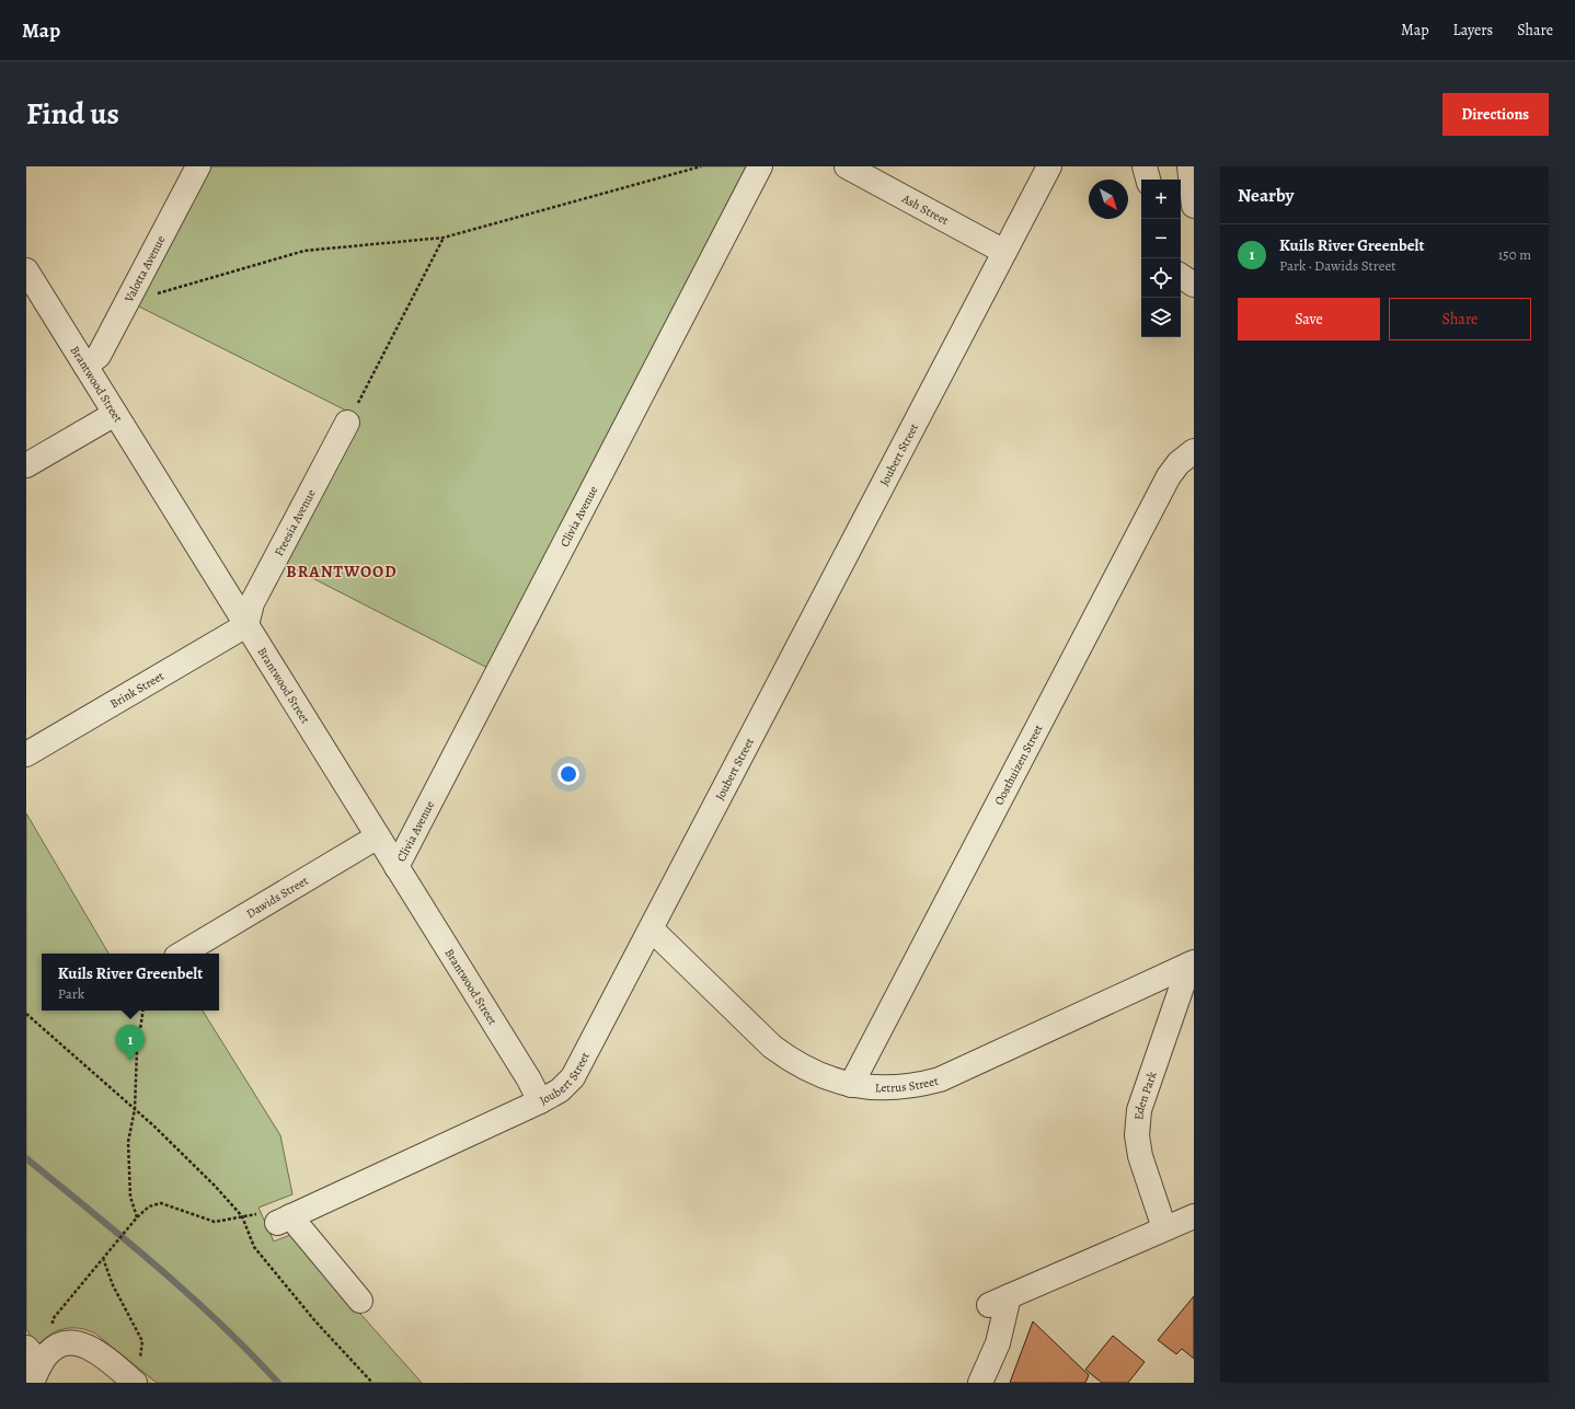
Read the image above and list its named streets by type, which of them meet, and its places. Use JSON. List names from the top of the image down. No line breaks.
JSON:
{"streets":{"street":["Ash Street","Valotta Avenue","Brantwood Street","Joubert Street","Clivia Avenue","Freesia Avenue","Brink Street","Oosthuizen Street","Dawids Street","Letrus Street","Eden Park"]},"crossings":[["Ash Street","Joubert Street"],["Valotta Avenue","Brantwood Street"],["Brantwood Street","Joubert Street"],["Brantwood Street","Clivia Avenue"],["Brantwood Street","Freesia Avenue"],["Brantwood Street","Brink Street"],["Brantwood Street","Dawids Street"],["Joubert Street","Letrus Street"],["Freesia Avenue","Brink Street"],["Oosthuizen Street","Letrus Street"],["Letrus Street","Eden Park"]],"districts":["BRANTWOOD"],"north":"bottom right","page":{"header":"Map","nav":["Map","Layers","Share"],"title":"Find us","buttons":["Directions",["Save","Share"]],"heading":"Nearby","map_buttons":["+","−"],"list":[{"mark":"1","name":"Kuils River Greenbelt","note":"Park · Dawids Street","value":"150 m"}],"popup":["Kuils River Greenbelt","Park"],"pins":"1"}}
